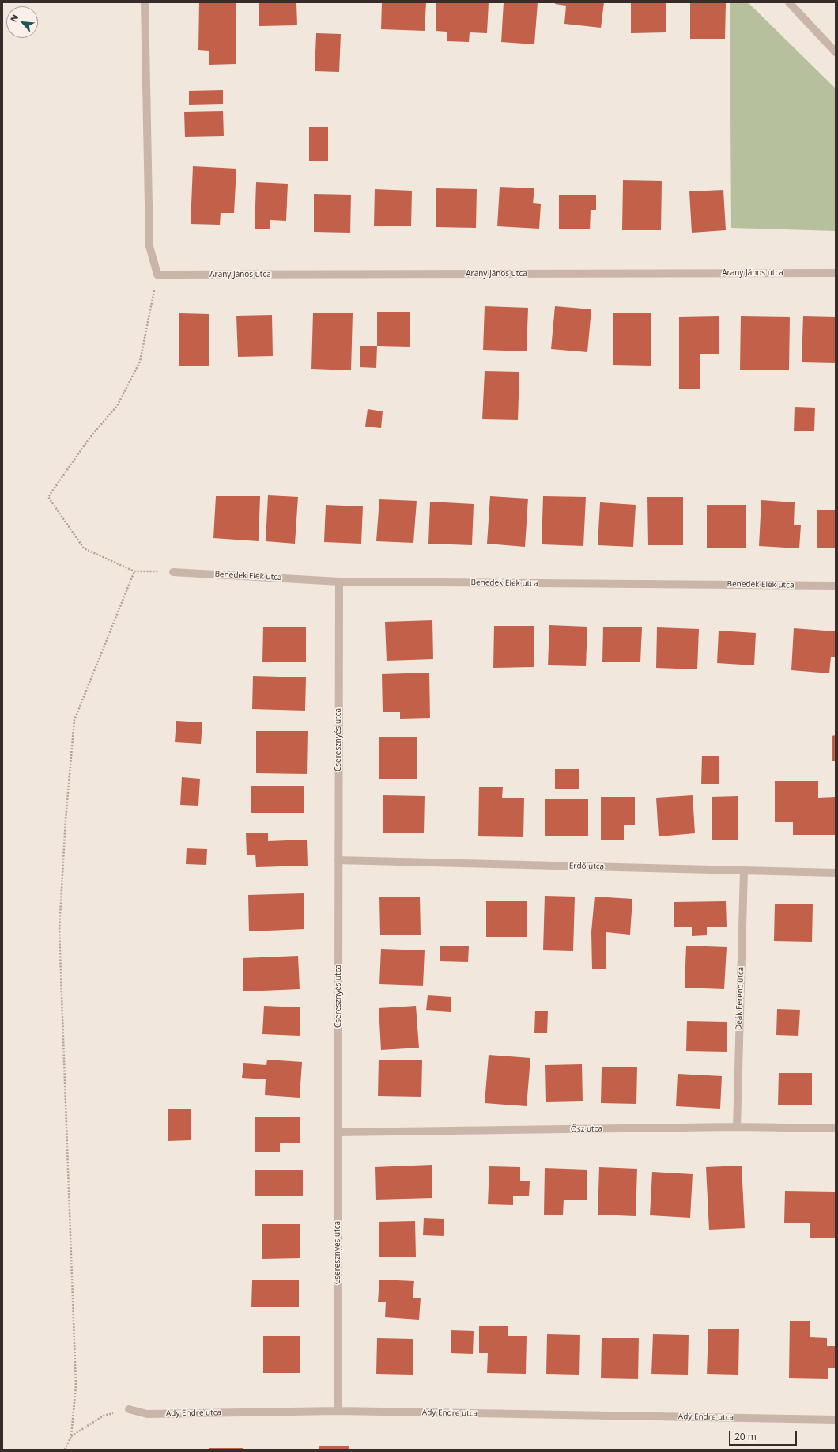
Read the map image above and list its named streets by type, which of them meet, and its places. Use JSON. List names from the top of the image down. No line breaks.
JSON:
{"streets":{"street":["Arany János utca","Benedek Elek utca","Cseresznyés utca","Erdő utca","Deák Ferenc utca","Ősz utca","Ady Endre utca"]},"crossings":[["Benedek Elek utca","Cseresznyés utca"],["Cseresznyés utca","Erdő utca"],["Cseresznyés utca","Ősz utca"],["Cseresznyés utca","Ady Endre utca"],["Erdő utca","Deák Ferenc utca"],["Deák Ferenc utca","Ősz utca"]],"scale_bar":"20 m","north":"top left"}
